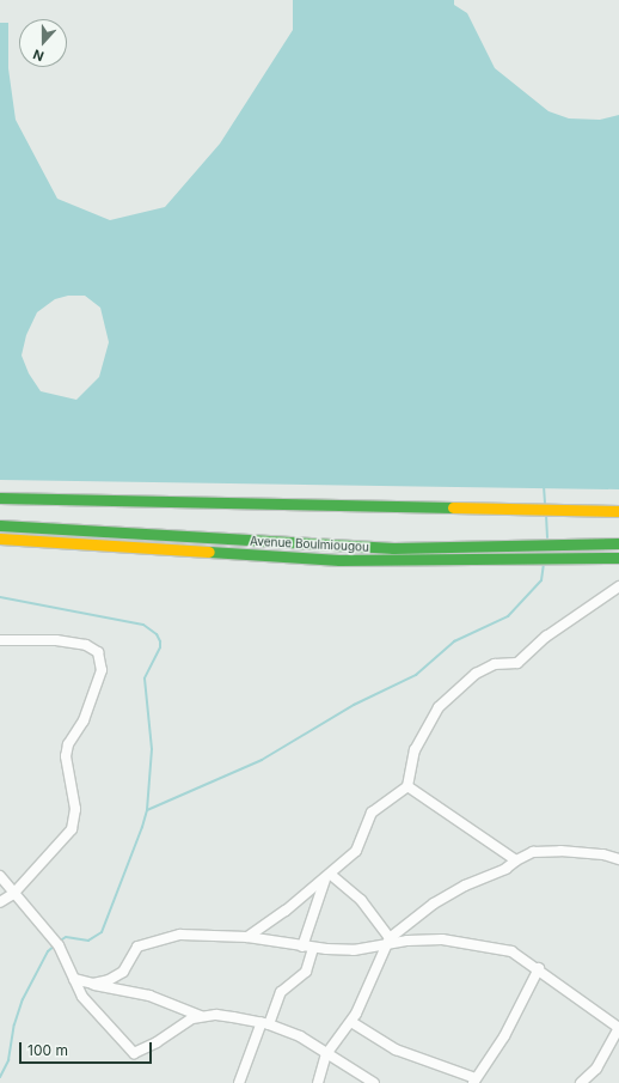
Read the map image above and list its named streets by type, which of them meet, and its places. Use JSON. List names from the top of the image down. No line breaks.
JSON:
{"streets":{"main road":["Avenue Boulmiougou"]},"scale_bar":"100 m","north":"bottom"}
